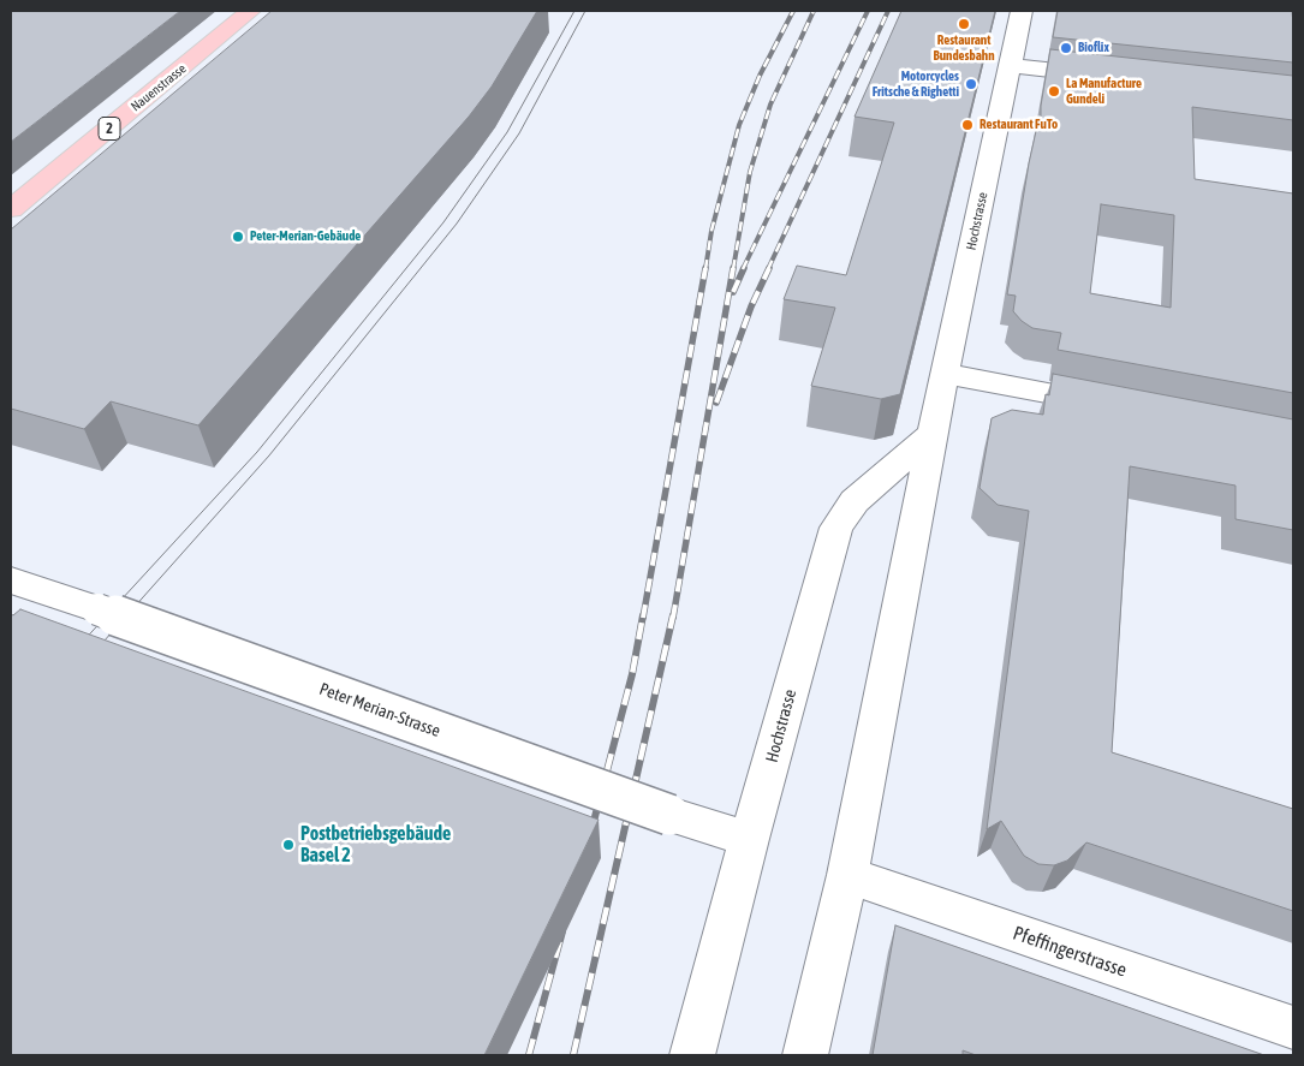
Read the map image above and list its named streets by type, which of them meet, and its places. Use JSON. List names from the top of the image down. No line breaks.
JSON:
{"streets":{"main road":["Nauenstrasse","2"],"street":["Hochstrasse","Peter Merian-Strasse","Pfeffingerstrasse"]},"crossings":[["Hochstrasse","Peter Merian-Strasse"],["Hochstrasse","Pfeffingerstrasse"]],"places":["Restaurant Bundesbahn","Bioflix","Motorcycles Fritsche & Righetti","La Manufacture Gundeli","Restaurant FuTo","Peter-Merian-Gebäude","Postbetriebsgebäude Basel 2"]}
